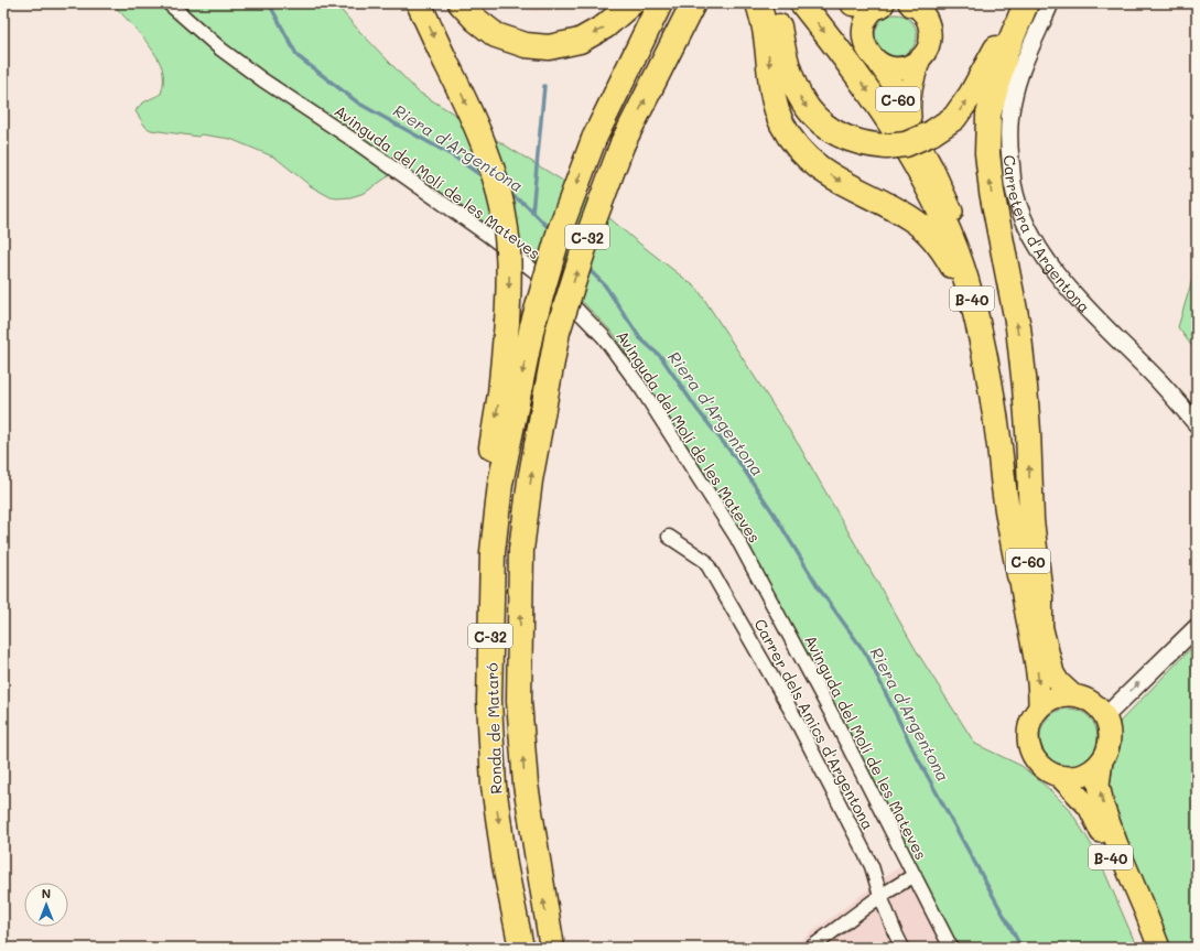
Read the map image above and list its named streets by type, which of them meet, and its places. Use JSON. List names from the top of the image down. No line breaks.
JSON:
{"streets":{"highway":["C-60","C-32","B-40","Ronda de Mataró"],"street":["Avinguda del Molí de les Mateves","Carretera d'Argentona","Carrer dels Amics d'Argentona"]},"crossings":[["C-60","B-40"]],"water":["Riera d'Argentona"],"north":"top"}
